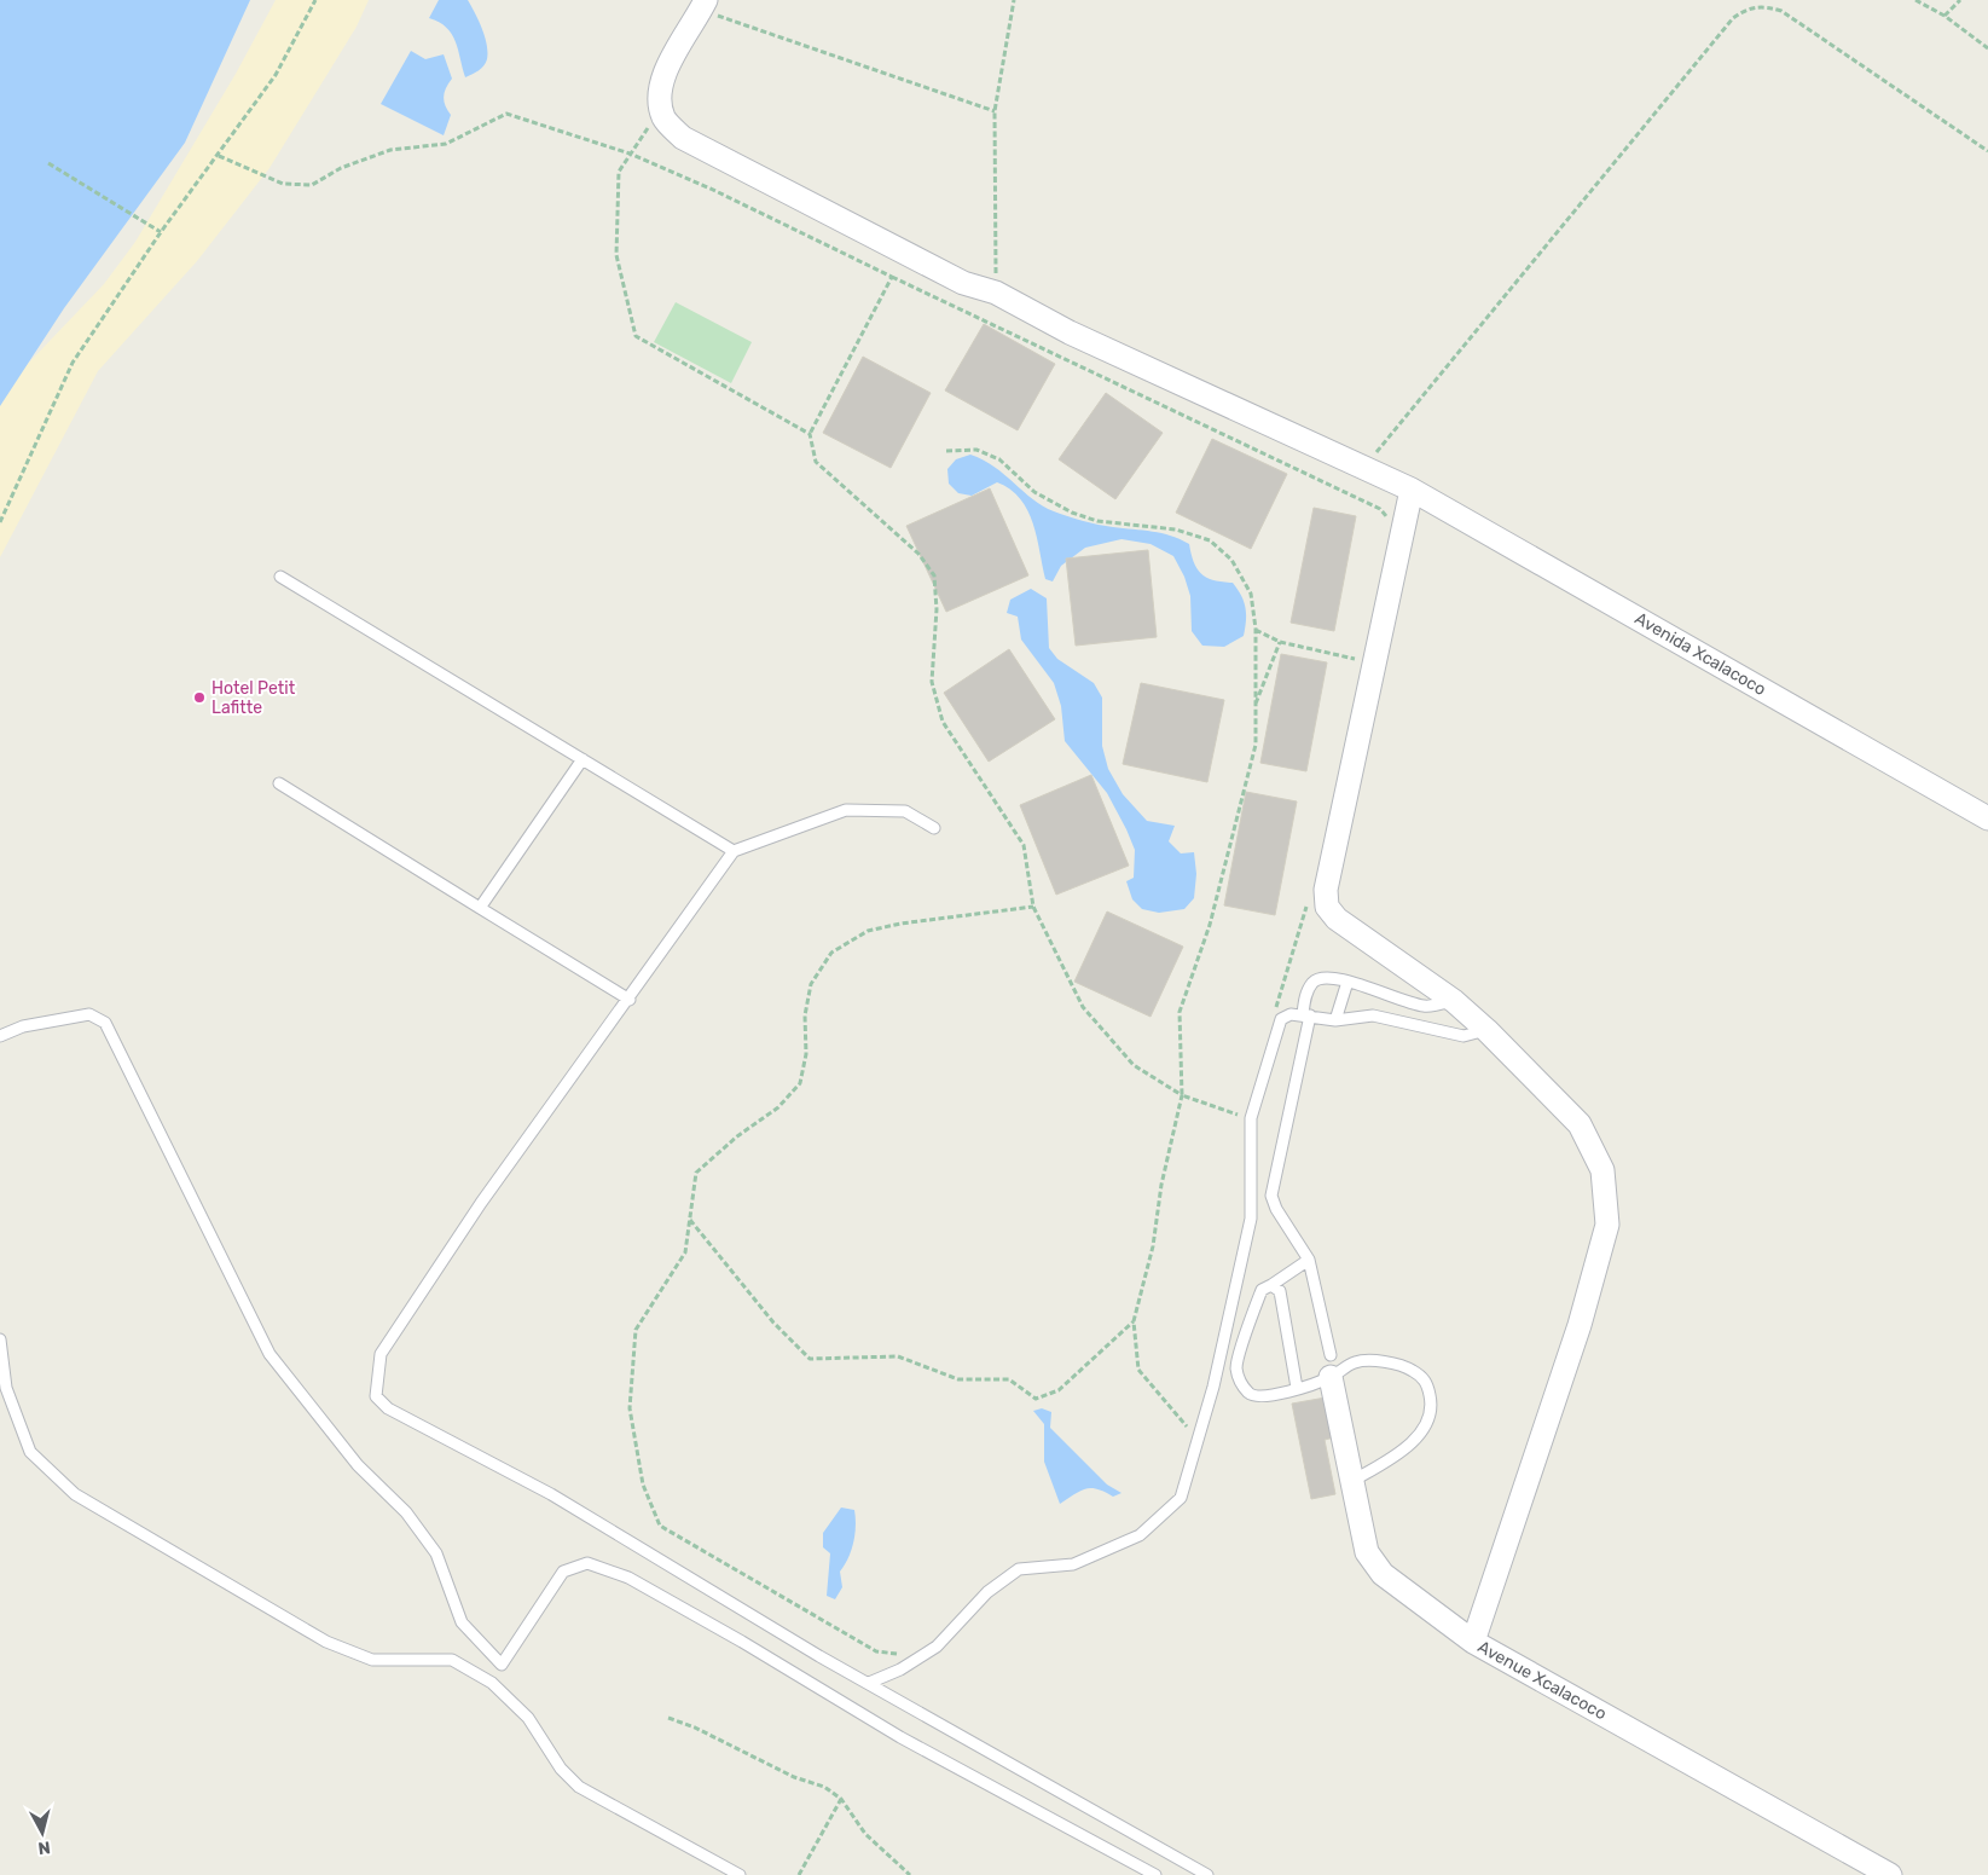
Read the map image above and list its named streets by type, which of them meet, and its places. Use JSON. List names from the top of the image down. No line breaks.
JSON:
{"streets":{"street":["Avenida Xcalacoco","Avenue Xcalacoco"]},"places":["Hotel Petit Lafitte"],"north":"bottom"}
